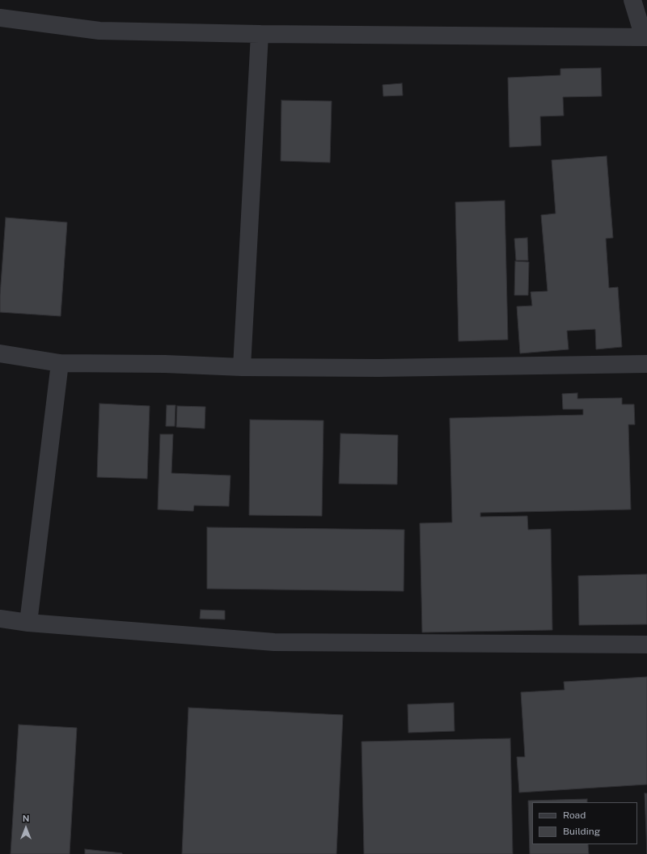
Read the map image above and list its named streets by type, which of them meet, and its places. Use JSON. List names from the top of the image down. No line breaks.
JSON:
{"legend":["Road","Building"],"north":"top"}
